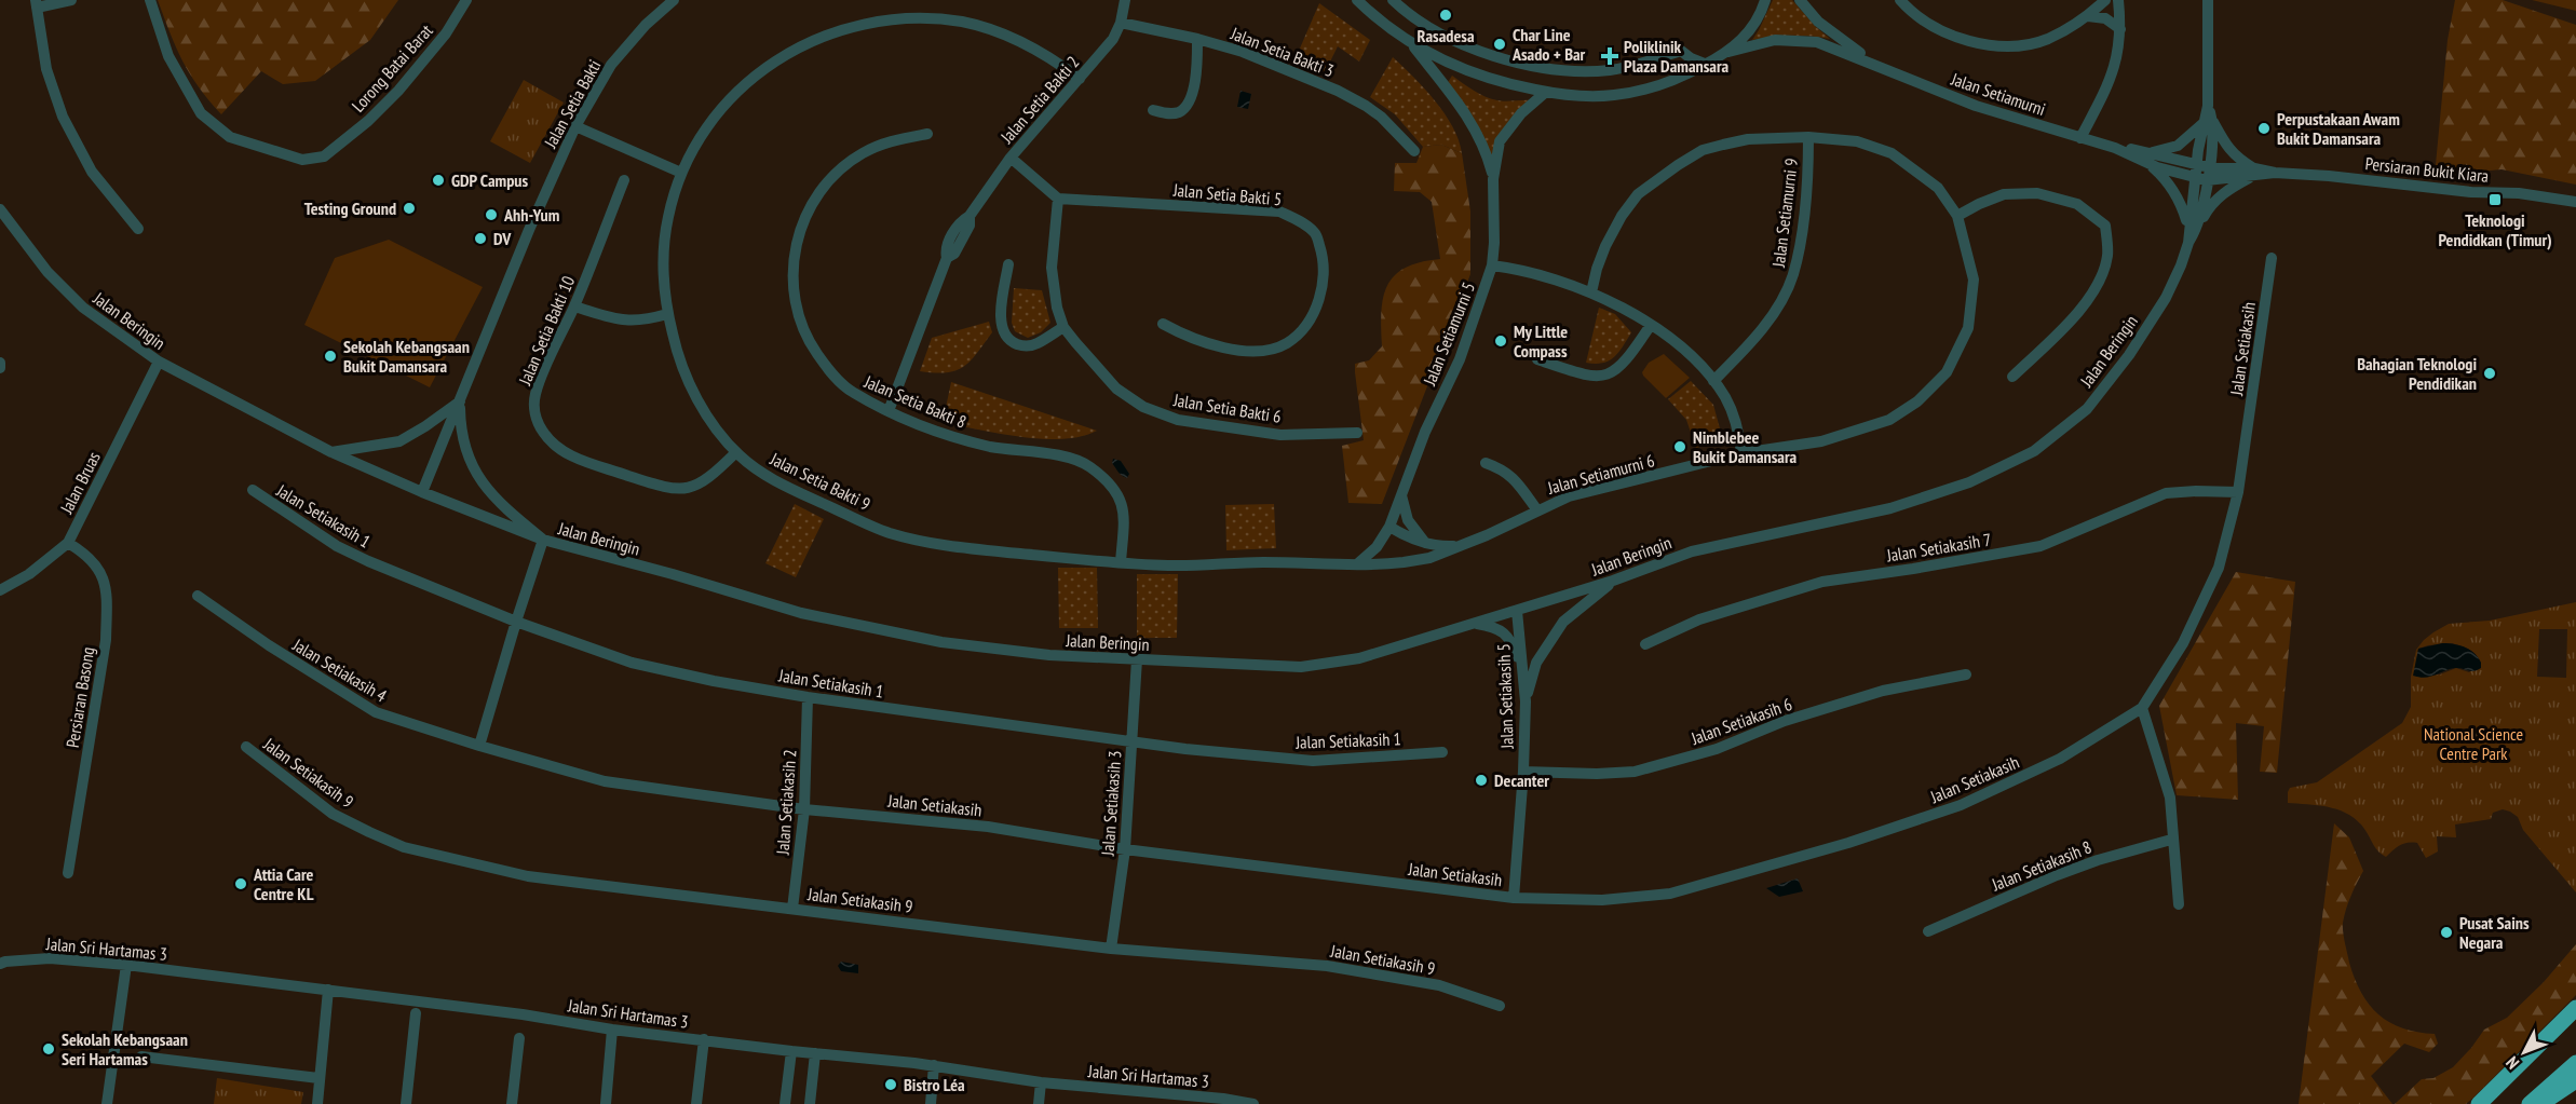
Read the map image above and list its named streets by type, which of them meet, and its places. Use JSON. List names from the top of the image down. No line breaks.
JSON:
{"streets":{"street":["Jalan Setia Bakti 3","Lorong Batai Barat","Jalan Setiamurni","Jalan Setia Bakti 2","Jalan Setia Bakti","Persiaran Bukit Kiara","Jalan Setia Bakti 5","Jalan Setiamurni 9","Jalan Beringin","Jalan Setia Bakti 10","Jalan Setiamurni 5","Jalan Setiakasih","Jalan Setia Bakti 8","Jalan Setia Bakti 6","Jalan Setiamurni 6","Jalan Setia Bakti 9","Jalan Bruas","Jalan Setiakasih 1","Jalan Setiakasih 7","Jalan Setiakasih 4","Jalan Setiakasih 5","Persiaran Basong","Jalan Setiakasih 6","Jalan Setiakasih 9","Jalan Setiakasih 2","Jalan Setiakasih 3","Jalan Setiakasih 8","Jalan Sri Hartamas 3"]},"crossings":[["Jalan Setia Bakti 3","Jalan Setia Bakti 2"],["Jalan Setiamurni","Persiaran Bukit Kiara"],["Jalan Setiamurni","Jalan Beringin"],["Jalan Setiamurni","Jalan Setiamurni 5"],["Jalan Setia Bakti 2","Jalan Setia Bakti 8"],["Jalan Setia Bakti 2","Jalan Setia Bakti 9"],["Jalan Setia Bakti","Jalan Beringin"],["Persiaran Bukit Kiara","Jalan Beringin"],["Jalan Setia Bakti 5","Jalan Setia Bakti 6"],["Jalan Setiamurni 9","Jalan Setiamurni 6"],["Jalan Beringin","Jalan Bruas"],["Jalan Beringin","Jalan Setiakasih 5"],["Jalan Beringin","Jalan Setiakasih 3"],["Jalan Setia Bakti 10","Jalan Setia Bakti 9"],["Jalan Setiamurni 5","Jalan Setiamurni 6"],["Jalan Setiamurni 5","Jalan Setia Bakti 9"],["Jalan Setiakasih","Jalan Setiakasih 7"],["Jalan Setiakasih","Jalan Setiakasih 4"],["Jalan Setiakasih","Jalan Setiakasih 5"],["Jalan Setiakasih","Jalan Setiakasih 2"],["Jalan Setiakasih","Jalan Setiakasih 3"],["Jalan Setia Bakti 8","Jalan Setia Bakti 9"],["Jalan Setiamurni 6","Jalan Setia Bakti 9"],["Jalan Bruas","Persiaran Basong"],["Jalan Setiakasih 1","Jalan Setiakasih 2"],["Jalan Setiakasih 1","Jalan Setiakasih 3"],["Jalan Setiakasih 5","Jalan Setiakasih 6"],["Jalan Setiakasih 9","Jalan Setiakasih 2"],["Jalan Setiakasih 9","Jalan Setiakasih 3"]],"parks":["National Science Centre Park"],"places":{"other":["Rasadesa","Char Line Asado + Bar","Perpustakaan Awam Bukit Damansara","GDP Campus","Testing Ground","Ahh-Yum","DV","My Little Compass","Sekolah Kebangsaan Bukit Damansara","Bahagian Teknologi Pendidikan","Nimblebee Bukit Damansara","Decanter","Attia Care Centre KL","Pusat Sains Negara","Sekolah Kebangsaan Seri Hartamas","Bistro Léa"],"health":["Poliklinik Plaza Damansara"],"transit":["Teknologi Pendidkan (Timur)"]},"north":"bottom left"}
